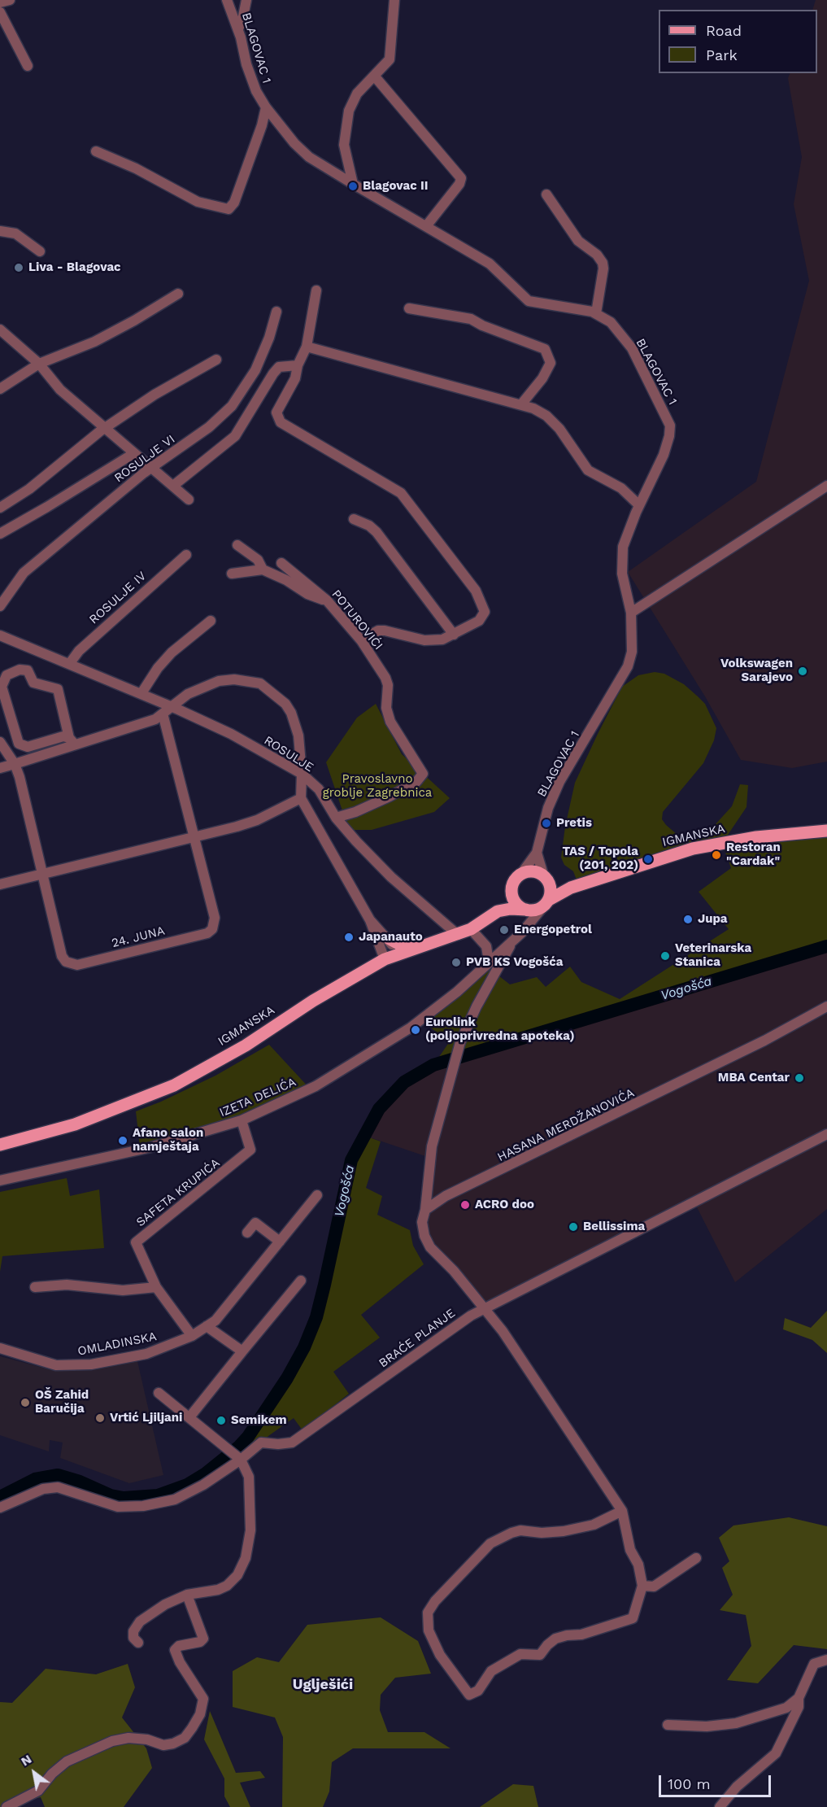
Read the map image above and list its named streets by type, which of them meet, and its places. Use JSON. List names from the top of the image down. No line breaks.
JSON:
{"streets":{"main road":["IGMANSKA"],"street":["BLAGOVAC 1","ROSULJE VI","ROSULJE IV","POTUROVIĆI","ROSULJE","24. JUNA","IZETA DELIĆA","HASANA MERDŽANOVIĆA","SAFETA KRUPIĆA","BRAĆE PLANJE","OMLADINSKA"]},"crossings":[["ROSULJE IV","ROSULJE"],["POTUROVIĆI","ROSULJE"],["ROSULJE","IGMANSKA"],["IGMANSKA","IZETA DELIĆA"],["IZETA DELIĆA","SAFETA KRUPIĆA"],["SAFETA KRUPIĆA","OMLADINSKA"]],"districts":["Uglješići"],"water":["Vogošća"],"parks":["Pravoslavno groblje Zagrebnica"],"places":["Blagovac II","Liva - Blagovac","Volkswagen Sarajevo","Pretis","Restoran \"Cardak\"","TAS / Topola (201, 202)","Jupa","Energopetrol","Japanauto","Veterinarska Stanica","PVB KS Vogošća","Eurolink (poljoprivredna apoteka)","MBA Centar","Afano salon namještaja","ACRO doo","Bellissima","OŠ Zahid Baručija","Vrtić Ljiljani","Semikem"],"legend":["Road","Park"],"scale_bar":"100 m","north":"top left"}
